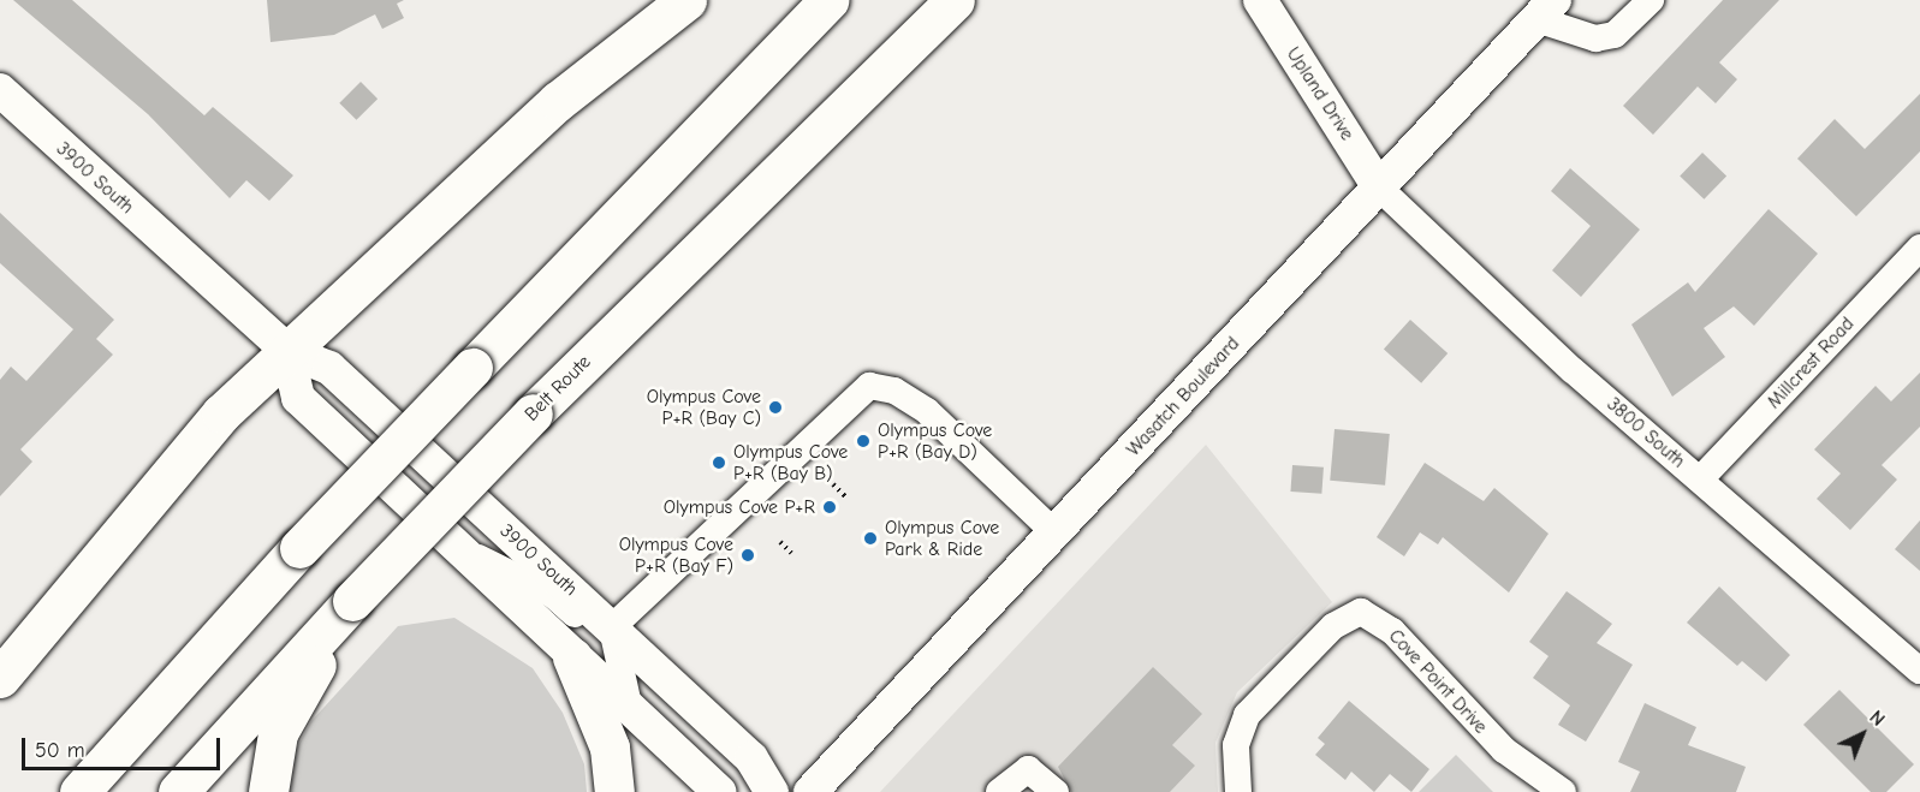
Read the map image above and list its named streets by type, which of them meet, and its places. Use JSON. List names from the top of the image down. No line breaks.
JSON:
{"streets":{"highway":["Belt Route"],"main road":["Upland Drive","3900 South","Wasatch Boulevard"],"street":["Millcrest Road","3800 South","Cove Point Drive"]},"crossings":[["Upland Drive","Wasatch Boulevard"],["Upland Drive","3800 South"],["Millcrest Road","3800 South"],["Wasatch Boulevard","3800 South"]],"places":["Olympus Cove P+R (Bay C)","Olympus Cove P+R (Bay D)","Olympus Cove P+R (Bay B)","Olympus Cove P+R","Olympus Cove Park & Ride","Olympus Cove P+R (Bay F)"],"scale_bar":"50 m","north":"top right"}
